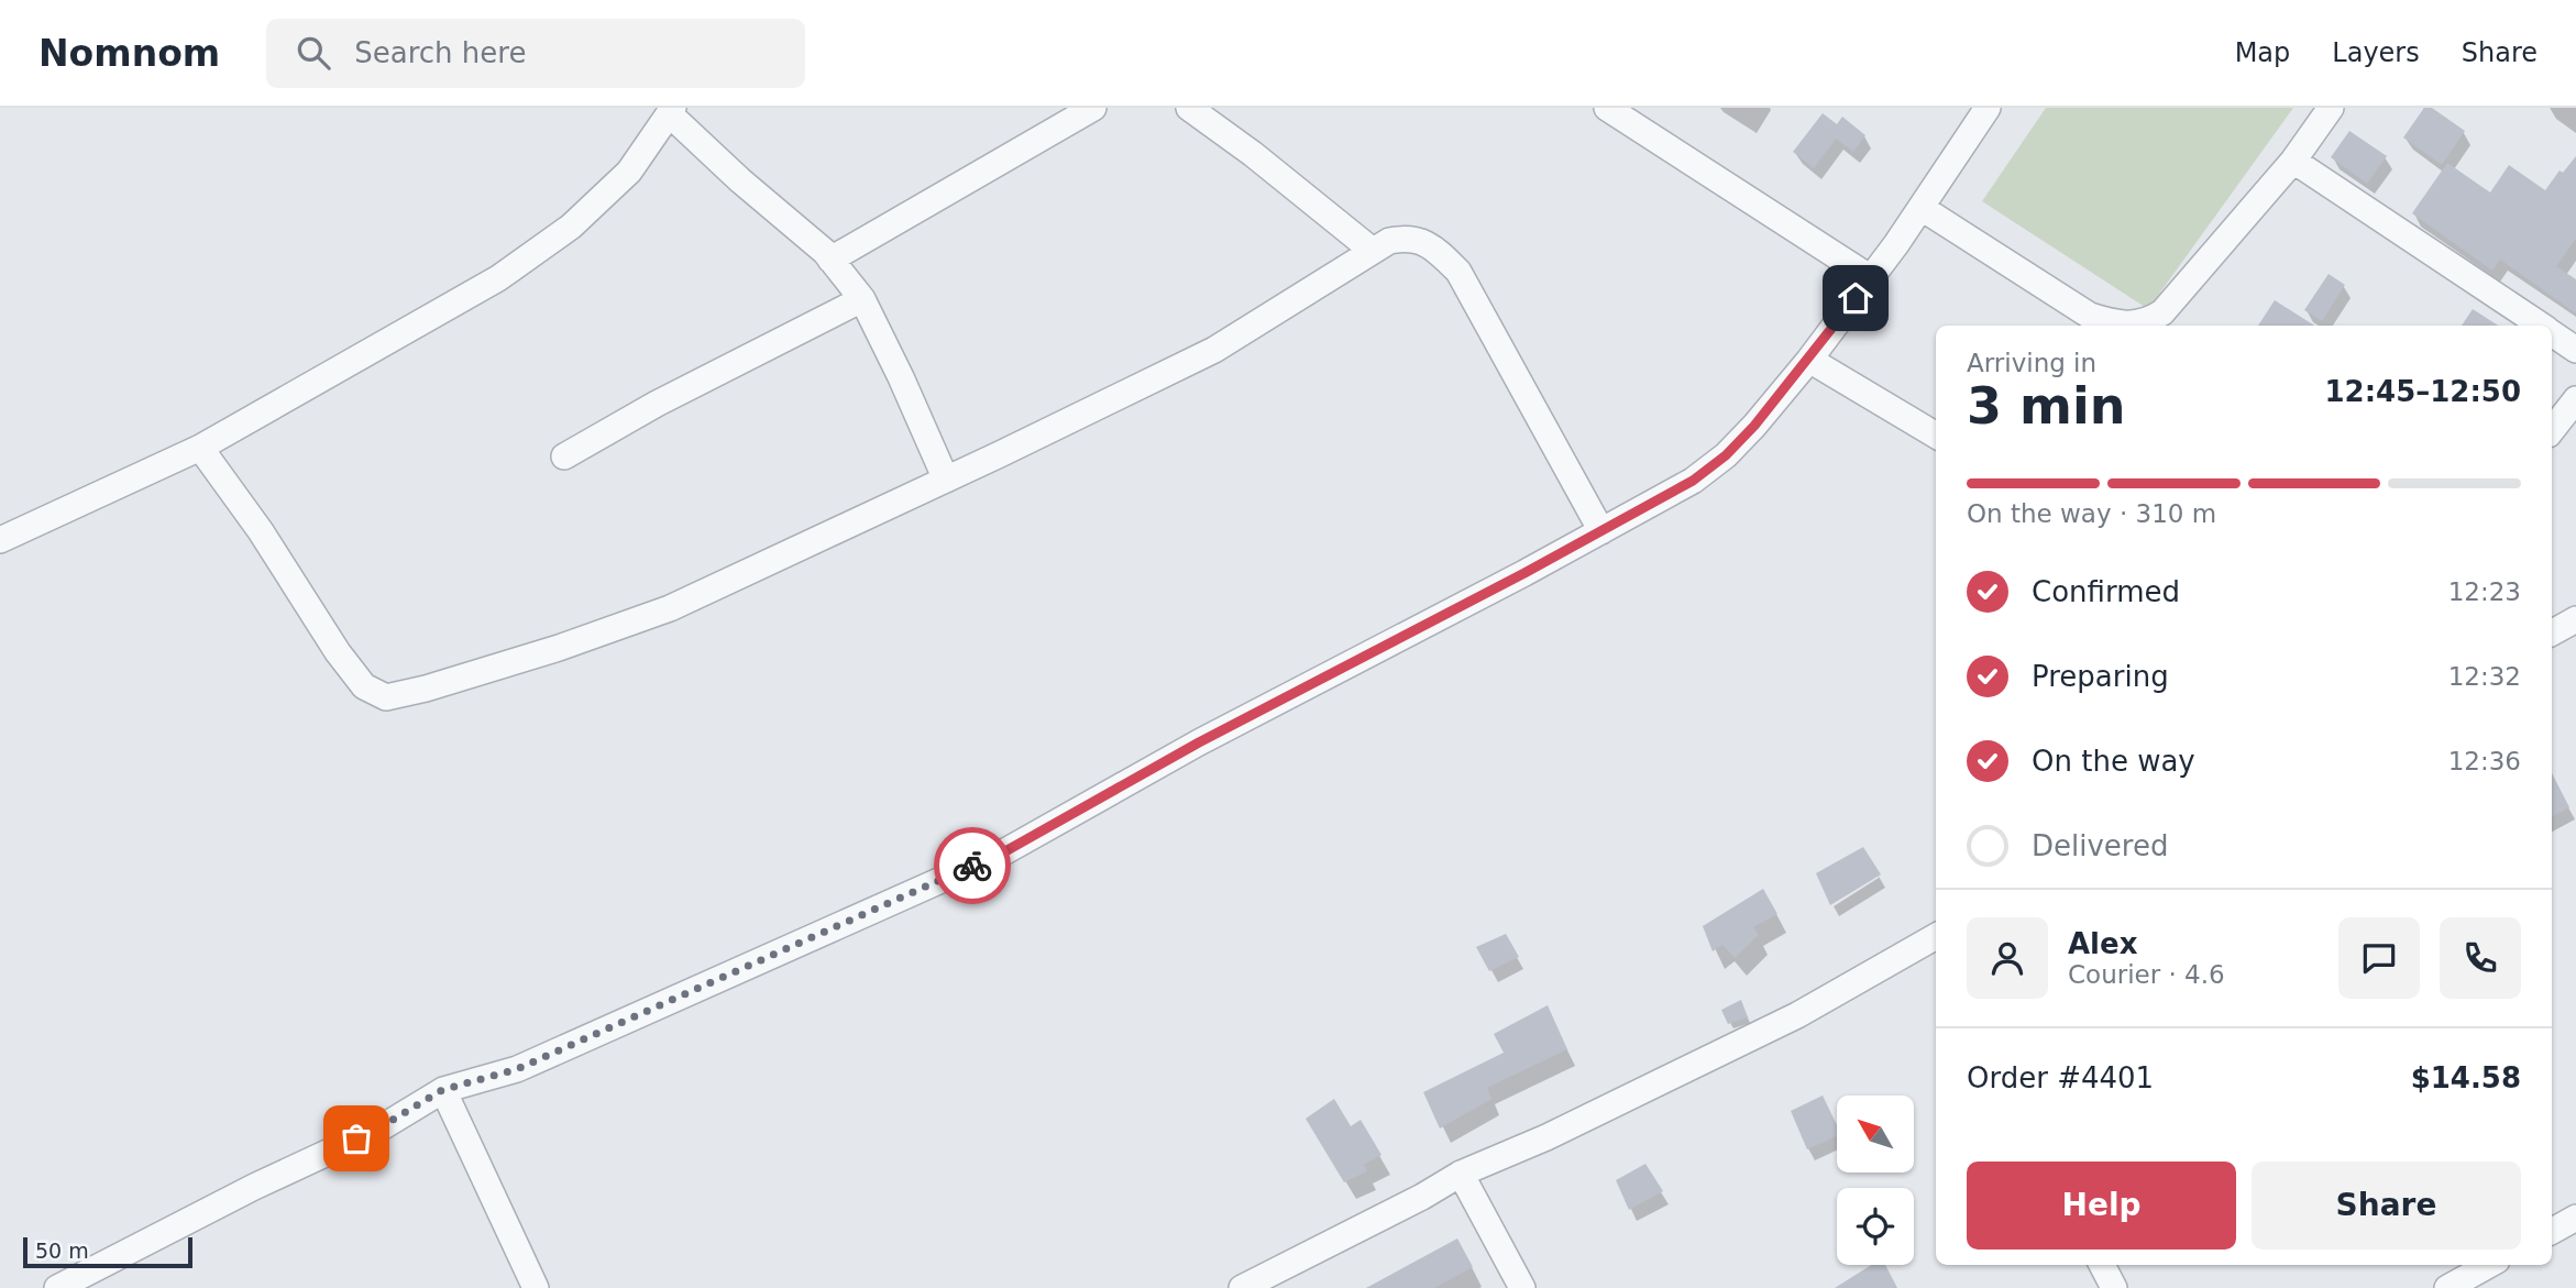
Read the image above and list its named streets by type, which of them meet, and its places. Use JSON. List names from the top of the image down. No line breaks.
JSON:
{"scale_bar":"50 m","north":"top left","page":{"header":"Nomnom","search":"Search here","nav":["Map","Layers","Share"],"heading":["3 min","Arriving in","12:45–12:50"],"panel":["Alex","Courier · 4.6","Order #4401","$14.58"],"bar":"On the way · 310 m","list":[["Confirmed","12:23"],["Preparing","12:32"],["On the way","12:36"],"Delivered"],"buttons":["Help","Share"],"scale":"50 m"}}
